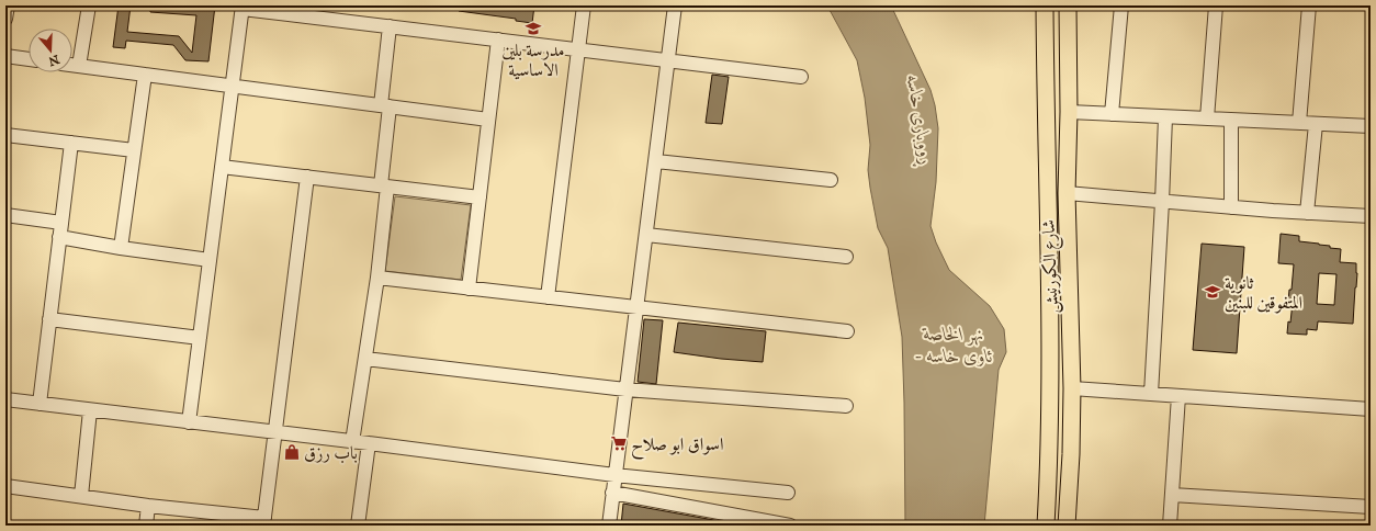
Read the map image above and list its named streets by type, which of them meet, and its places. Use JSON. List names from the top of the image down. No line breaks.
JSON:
{"streets":{"main road":["شارع الكورنيش"]},"water":["ڕووباری خاسە","نهر الخاصة - ئاوی خاسە"],"places":{"school or university":["مدرسة بلين الاساسية","ثانوية المتفوقين للبنين"],"supermarket":["اسواق ابو صلاح"],"shop":["باب رزق"]},"north":"bottom"}
